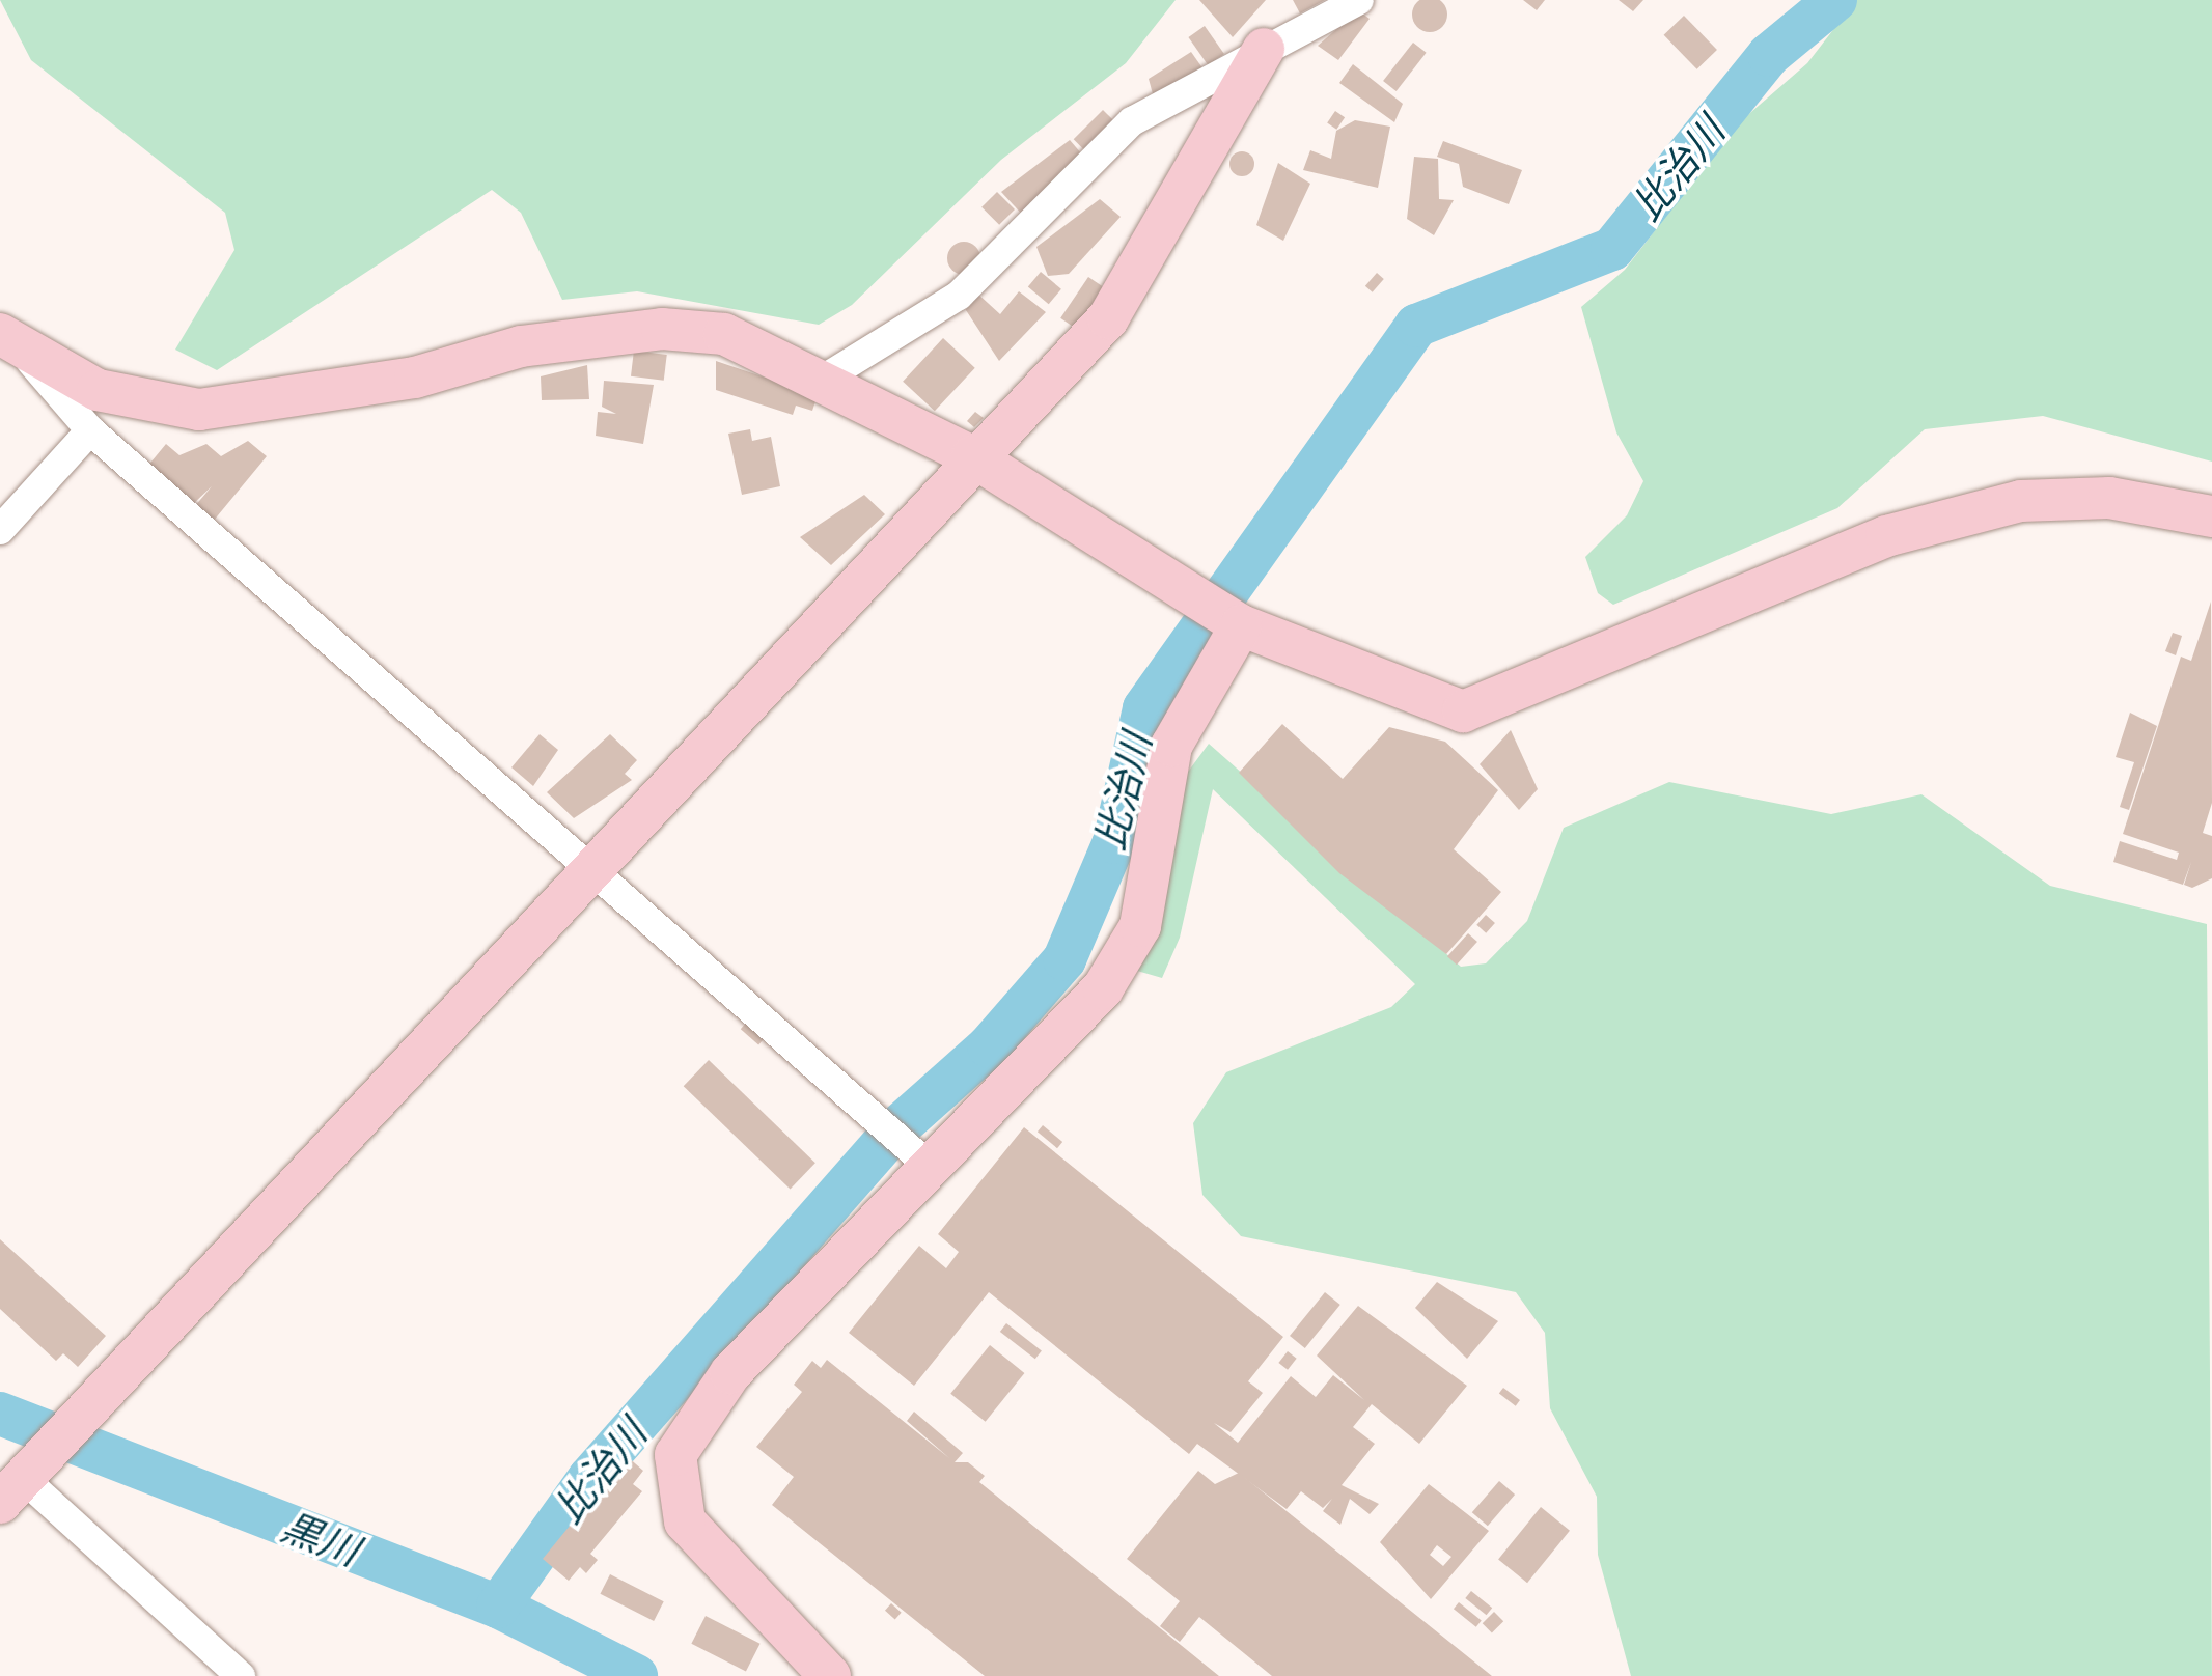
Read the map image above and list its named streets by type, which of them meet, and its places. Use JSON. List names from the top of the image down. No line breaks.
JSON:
{"water":["比治川","黒川"]}
